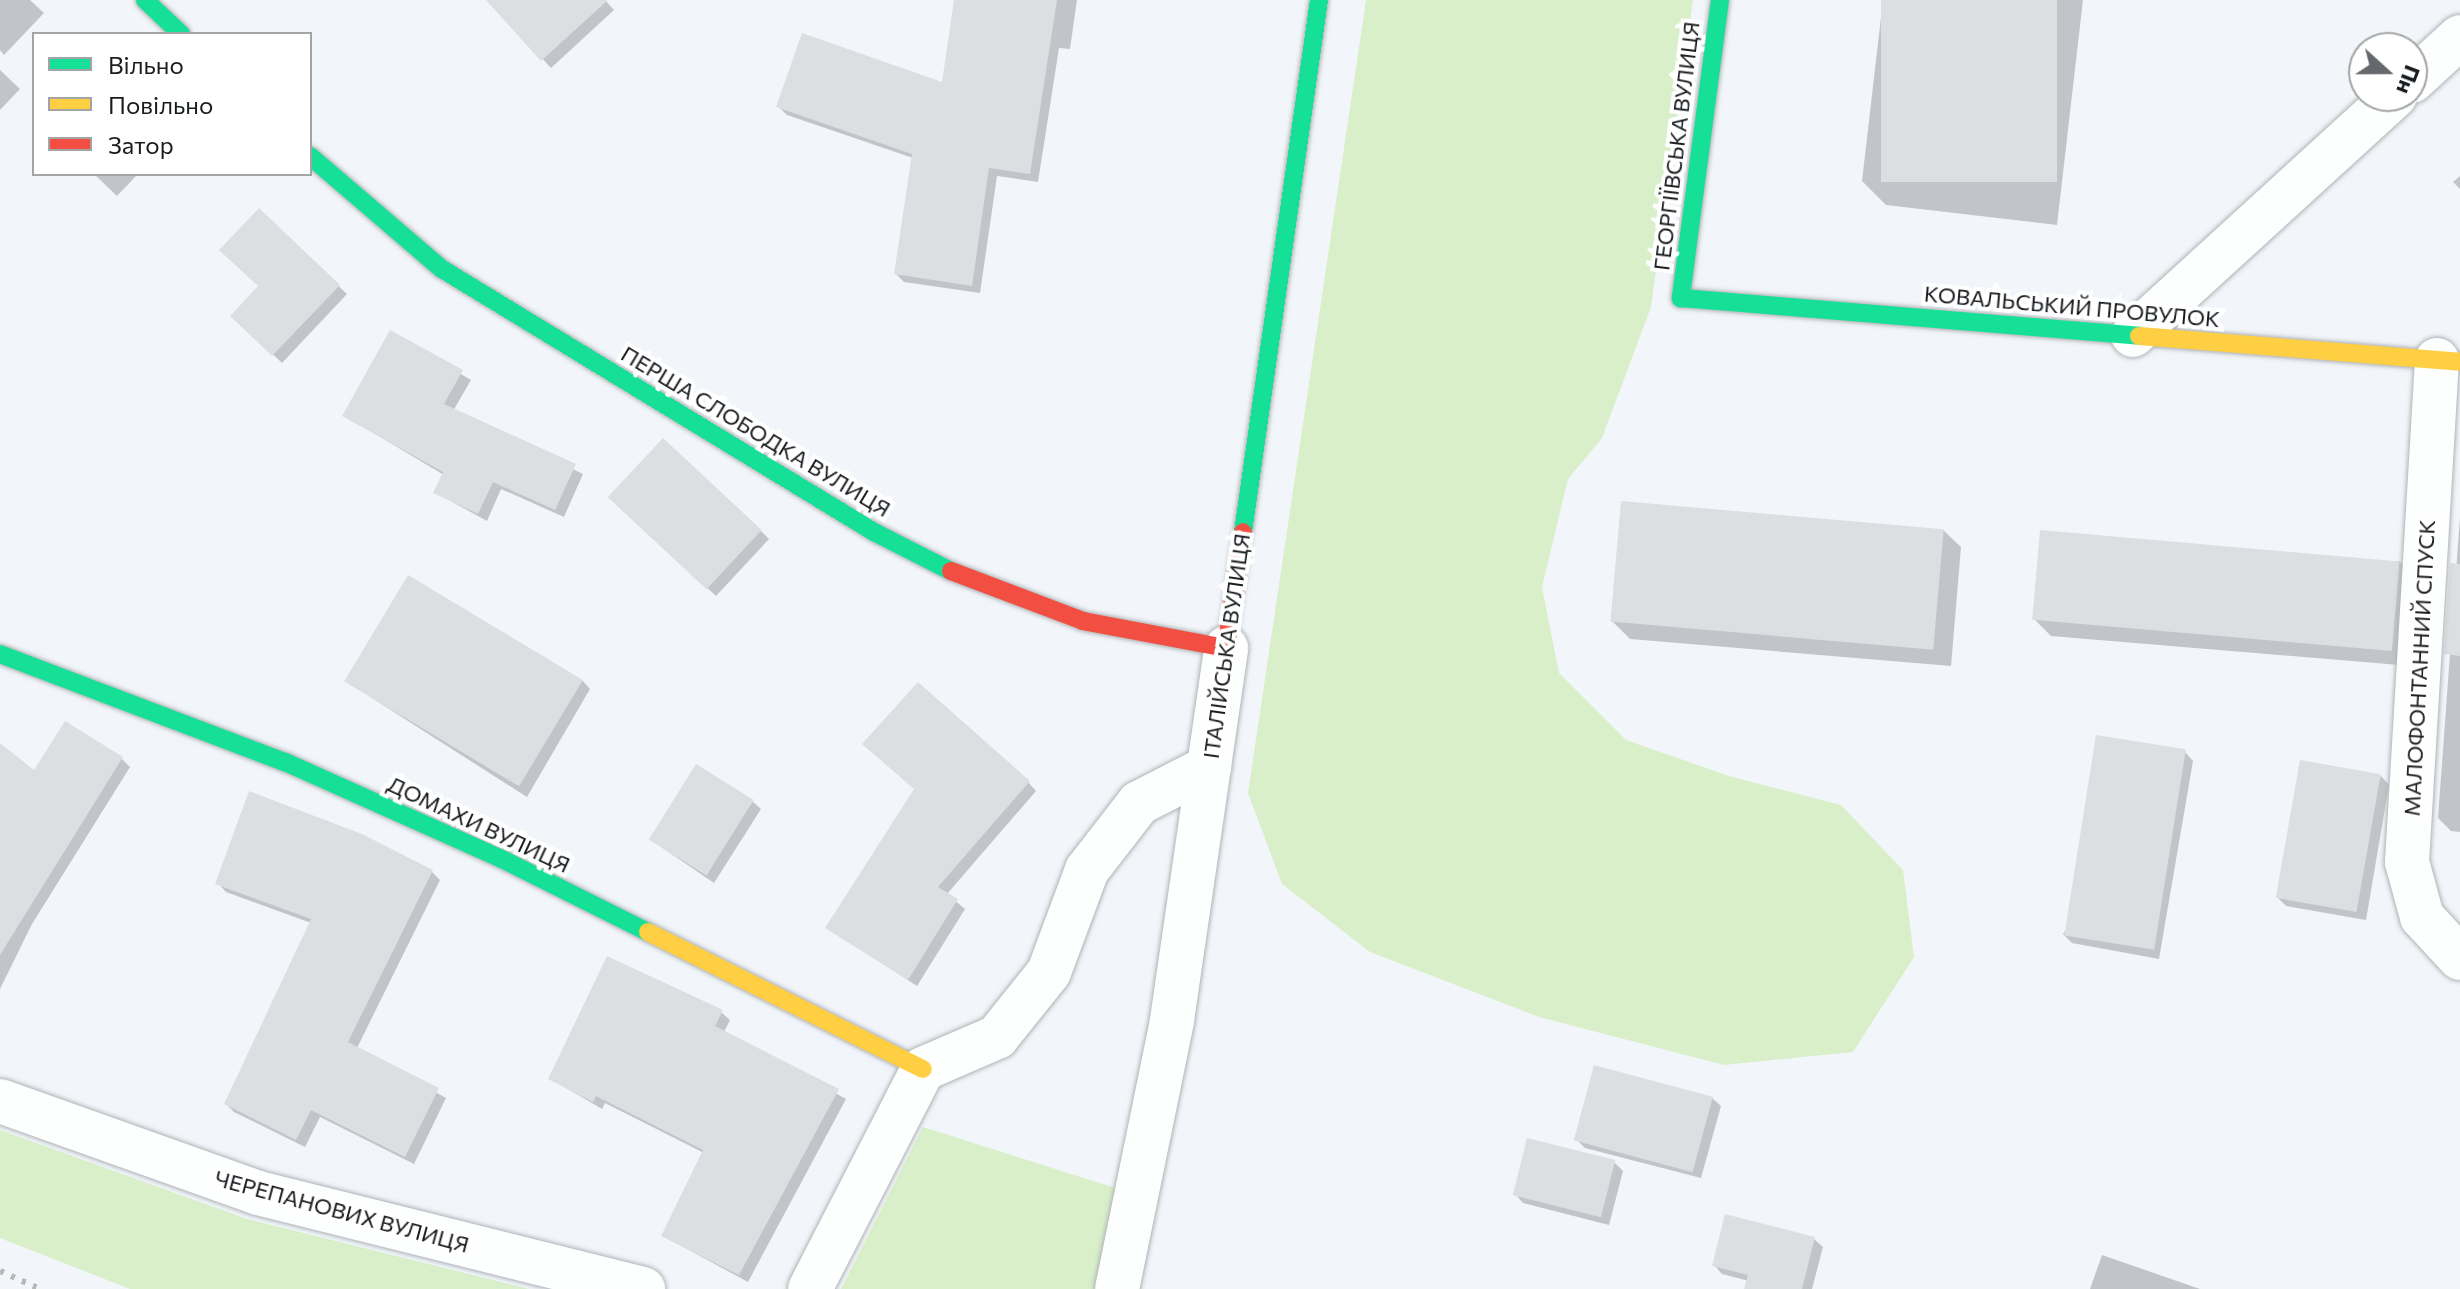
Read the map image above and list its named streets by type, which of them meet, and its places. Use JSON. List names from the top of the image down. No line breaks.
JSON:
{"streets":{"street":["ГЕОРГІЇВСЬКА ВУЛИЦЯ","КОВАЛЬСЬКИЙ ПРОВУЛОК","ПЕРША СЛОБОДКА ВУЛИЦЯ","ІТАЛІЙСЬКА ВУЛИЦЯ","МАЛОФОНТАННИЙ СПУСК","ДОМАХИ ВУЛИЦЯ","ЧЕРЕПАНОВИХ ВУЛИЦЯ"]},"crossings":[["ГЕОРГІЇВСЬКА ВУЛИЦЯ","КОВАЛЬСЬКИЙ ПРОВУЛОК"],["КОВАЛЬСЬКИЙ ПРОВУЛОК","МАЛОФОНТАННИЙ СПУСК"],["ПЕРША СЛОБОДКА ВУЛИЦЯ","ІТАЛІЙСЬКА ВУЛИЦЯ"]],"legend":["Вільно","Повільно","Затор"],"north":"right"}
